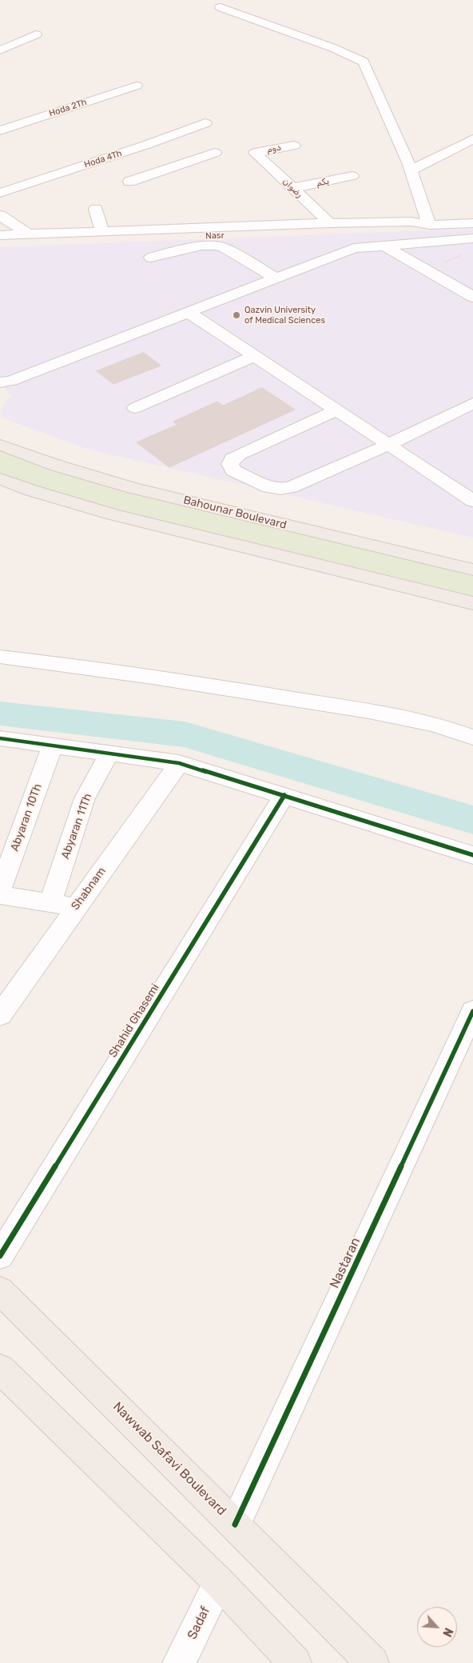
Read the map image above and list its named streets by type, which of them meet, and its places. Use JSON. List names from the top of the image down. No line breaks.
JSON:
{"streets":{"main road":["Bahounar Boulevard","Nawwab Safavi Boulevard"],"street":["Hoda 2Th","دوم","Hoda 4Th","یکم","رضوان","Nasr","Abyaran 10Th","Abyaran 11Th","Shabnam","Shahid Ghasemi","Nastaran","Sadaf"]},"crossings":[["دوم","رضوان"],["یکم","رضوان"],["رضوان","Nasr"],["Nastaran","Nawwab Safavi Boulevard"]],"places":["Qazvin University of Medical Sciences"],"north":"bottom right"}
